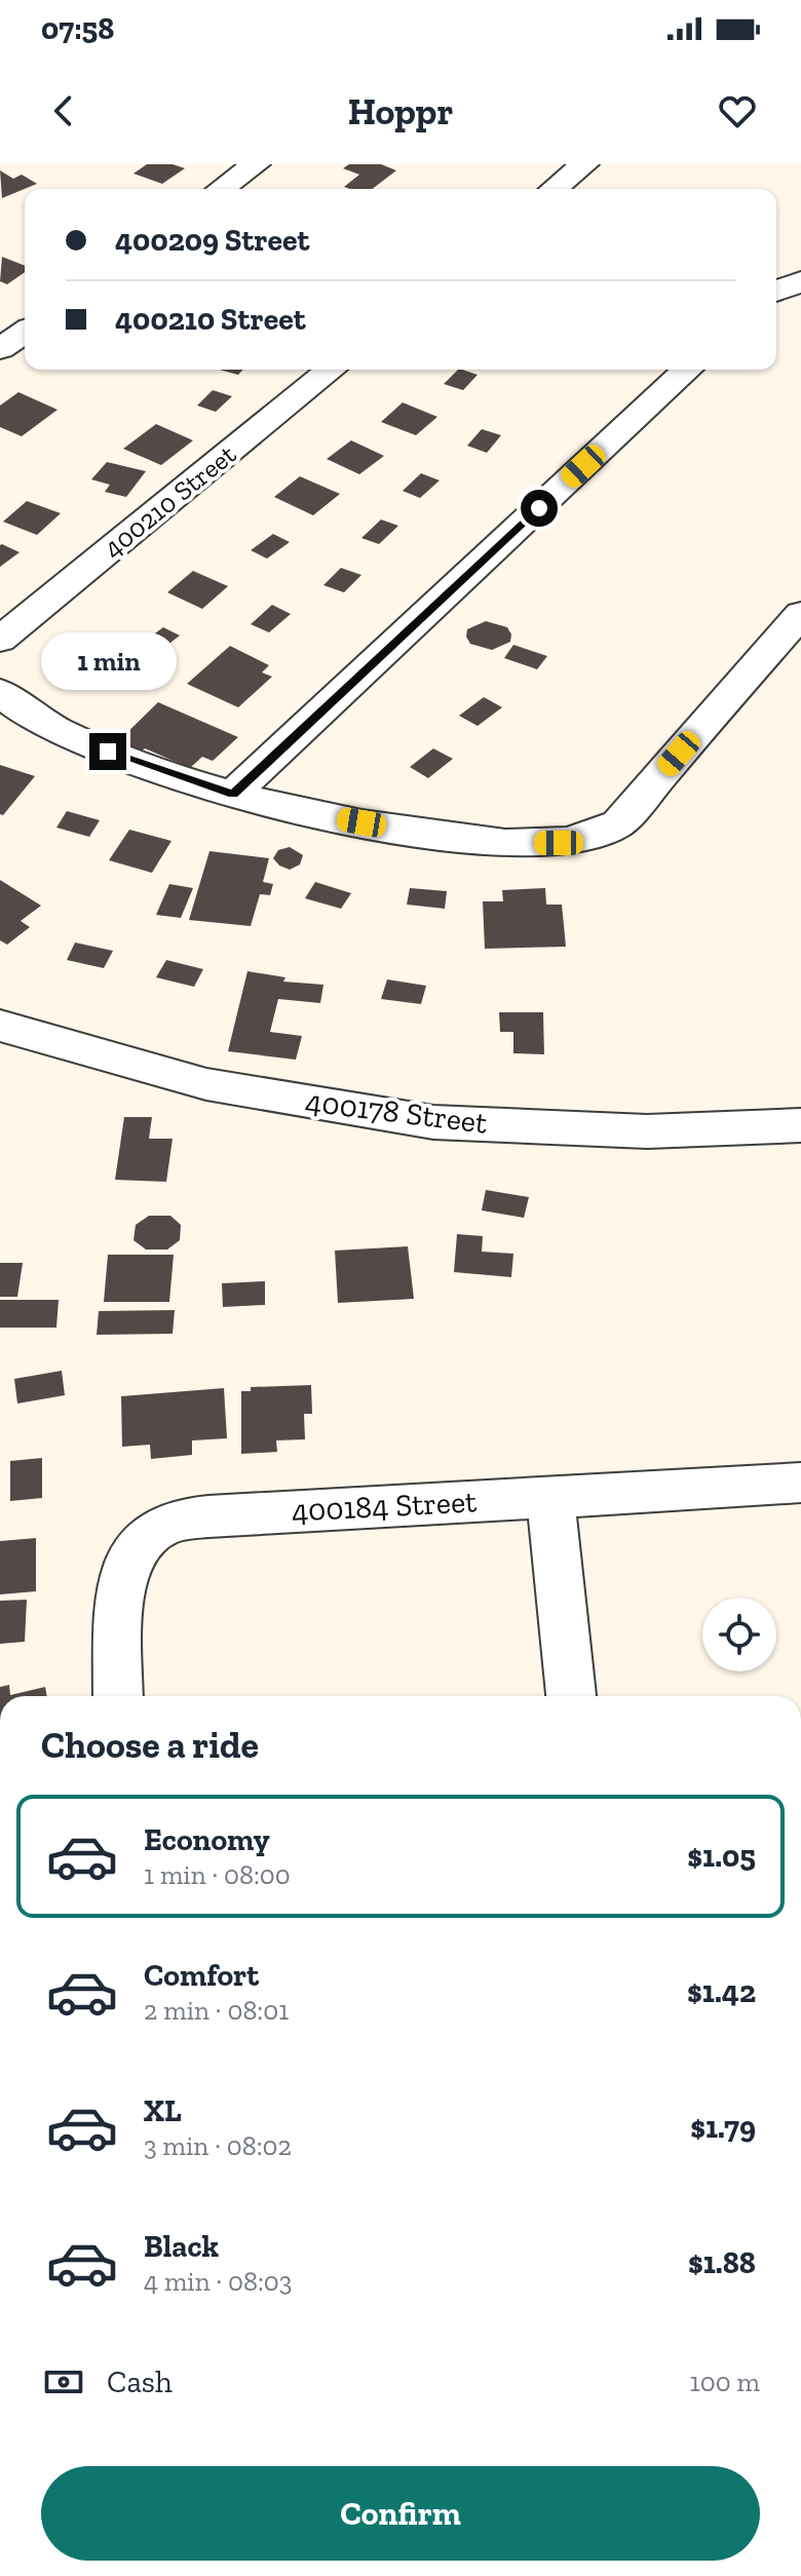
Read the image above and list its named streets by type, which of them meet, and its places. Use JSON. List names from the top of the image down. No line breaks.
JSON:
{"streets":{"street":["400210 Street","400178 Street","400184 Street"]},"page":{"status":"07:58","header":"Hoppr","banner":["400209 Street","400210 Street"],"bubble":"1 min","heading":"Choose a ride","list":[{"name":"Economy","note":"1 min · 08:00","value":"$1.05"},{"name":"Comfort","note":"2 min · 08:01","value":"$1.42"},{"name":"XL","note":"3 min · 08:02","value":"$1.79"},{"name":"Black","note":"4 min · 08:03","value":"$1.88"}],"pay":["Cash","100 m"],"buttons":"Confirm"}}
